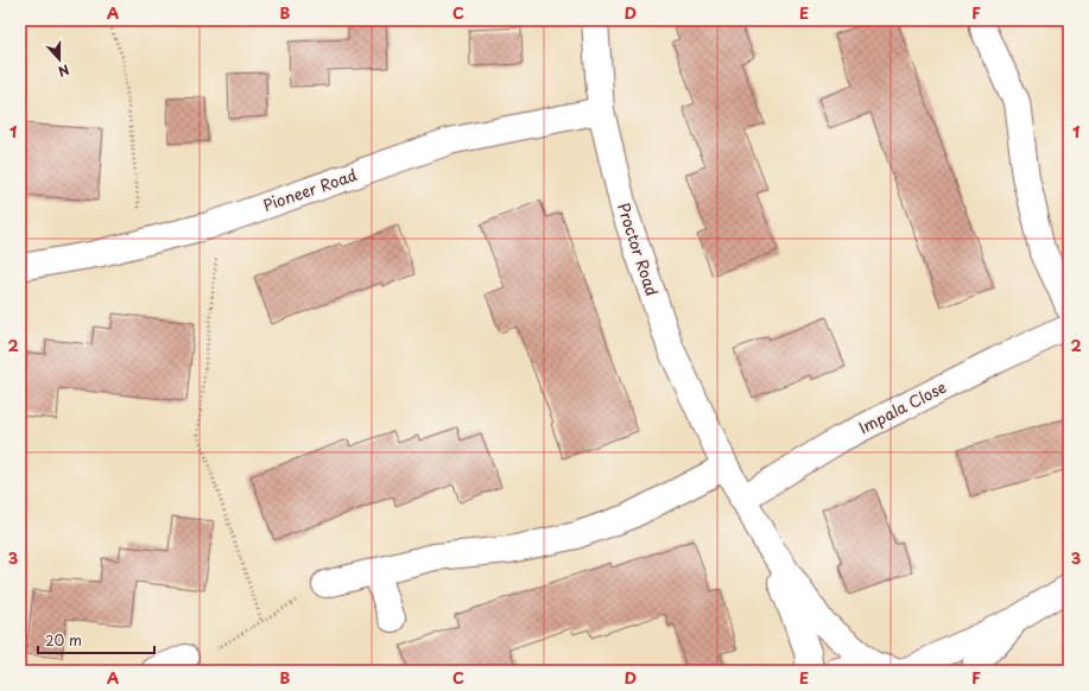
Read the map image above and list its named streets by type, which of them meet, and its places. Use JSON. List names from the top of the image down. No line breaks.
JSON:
{"streets":{"street":["Pioneer Road","Proctor Road","Impala Close"]},"crossings":[["Pioneer Road","Proctor Road"],["Proctor Road","Impala Close"]],"scale_bar":"20 m","north":"bottom","grid":{"columns":["A","B","C","D","E","F"],"rows":["1","2","3"]}}
